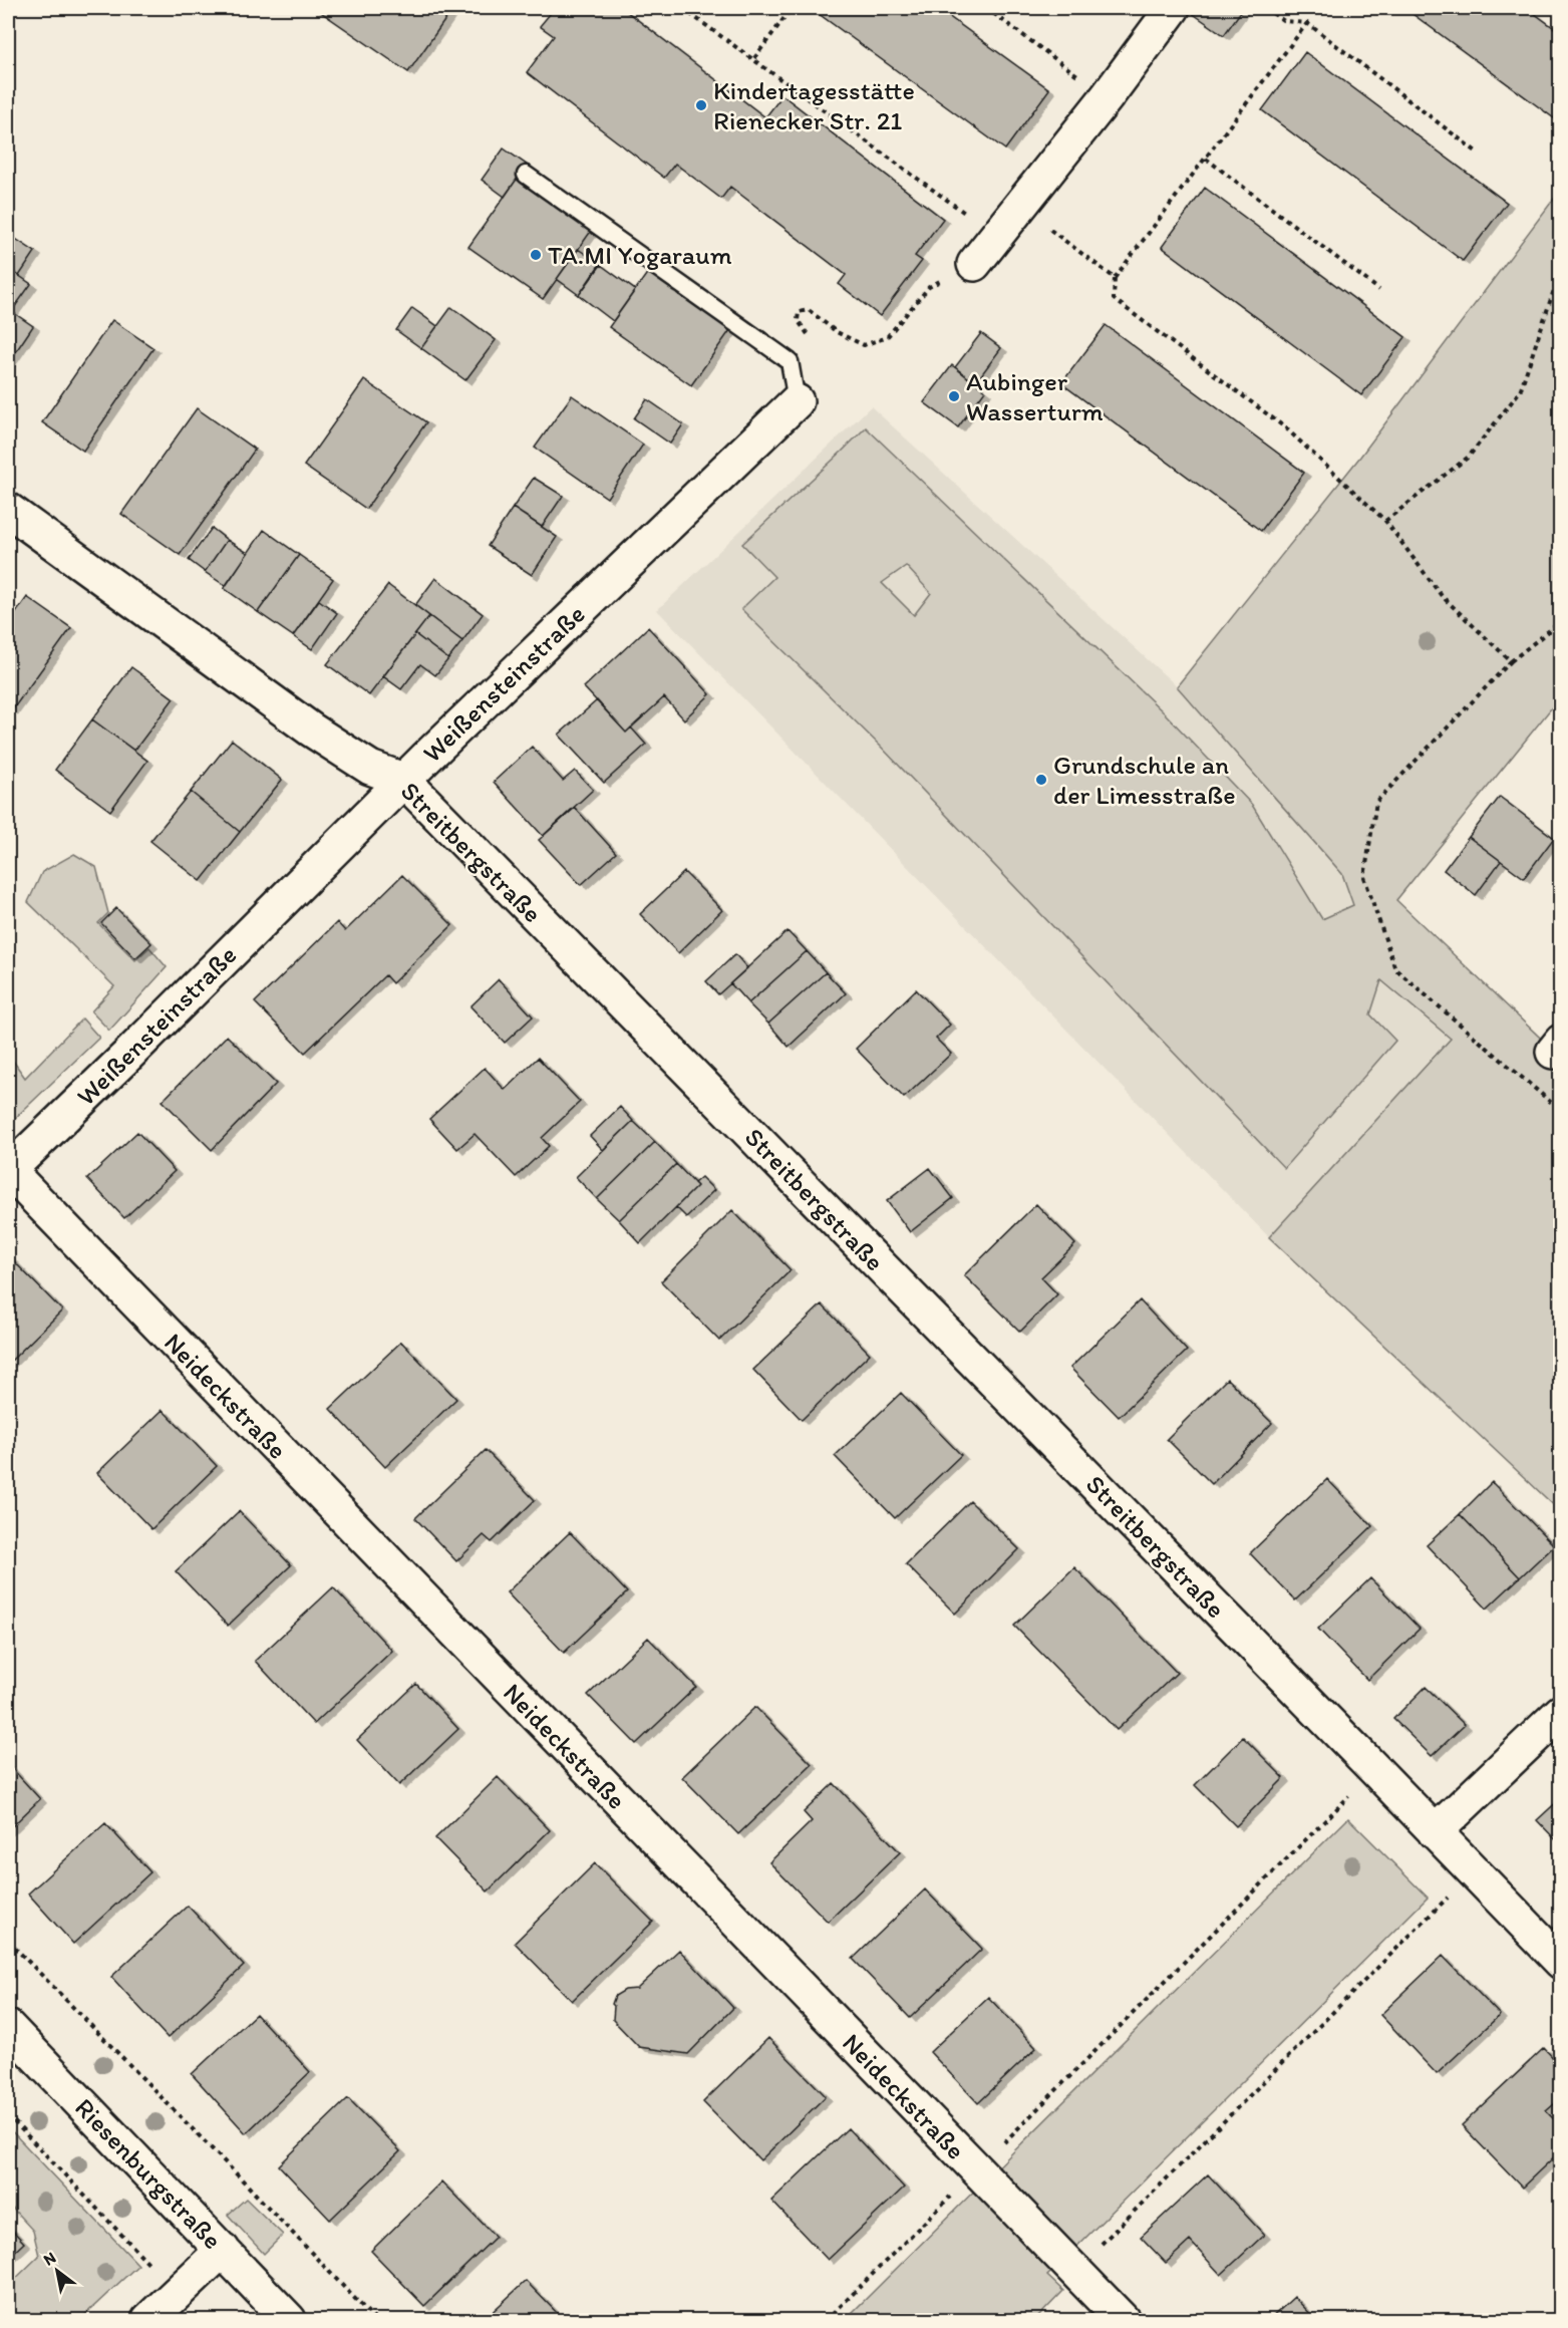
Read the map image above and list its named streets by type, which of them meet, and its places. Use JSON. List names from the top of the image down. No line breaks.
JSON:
{"streets":{"street":["Weißensteinstraße","Streitbergstraße","Neideckstraße","Riesenburgstraße"]},"crossings":[["Weißensteinstraße","Streitbergstraße"],["Weißensteinstraße","Neideckstraße"]],"places":["Kindertagesstätte Rienecker Str. 21","TA.MI Yogaraum","Aubinger Wasserturm","Grundschule an der Limesstraße"],"north":"top left"}
